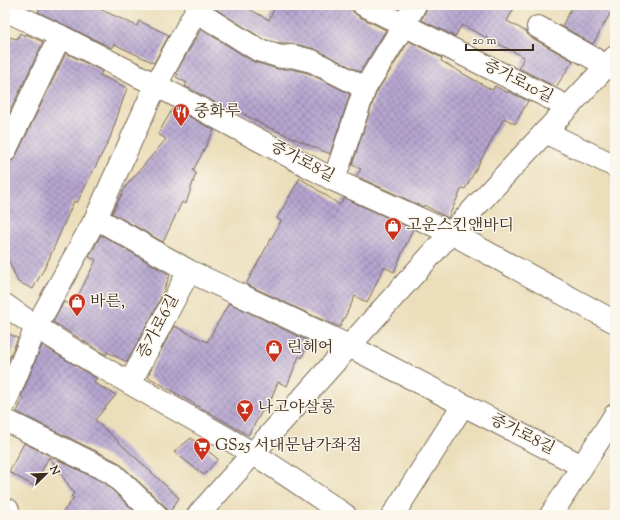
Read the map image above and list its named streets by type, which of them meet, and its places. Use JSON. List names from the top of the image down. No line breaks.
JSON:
{"streets":{"street":["증가로10길","증가로8길","증가로6길"]},"crossings":[["증가로10길","증가로8길"],["증가로8길","증가로6길"]],"places":{"restaurant":["중화루"],"shop":["고운스킨앤바디","바른,","린헤어"],"bar":["나고야살롱"],"supermarket":["GS25 서대문남가좌점"]},"scale_bar":"20 m","north":"top right"}
